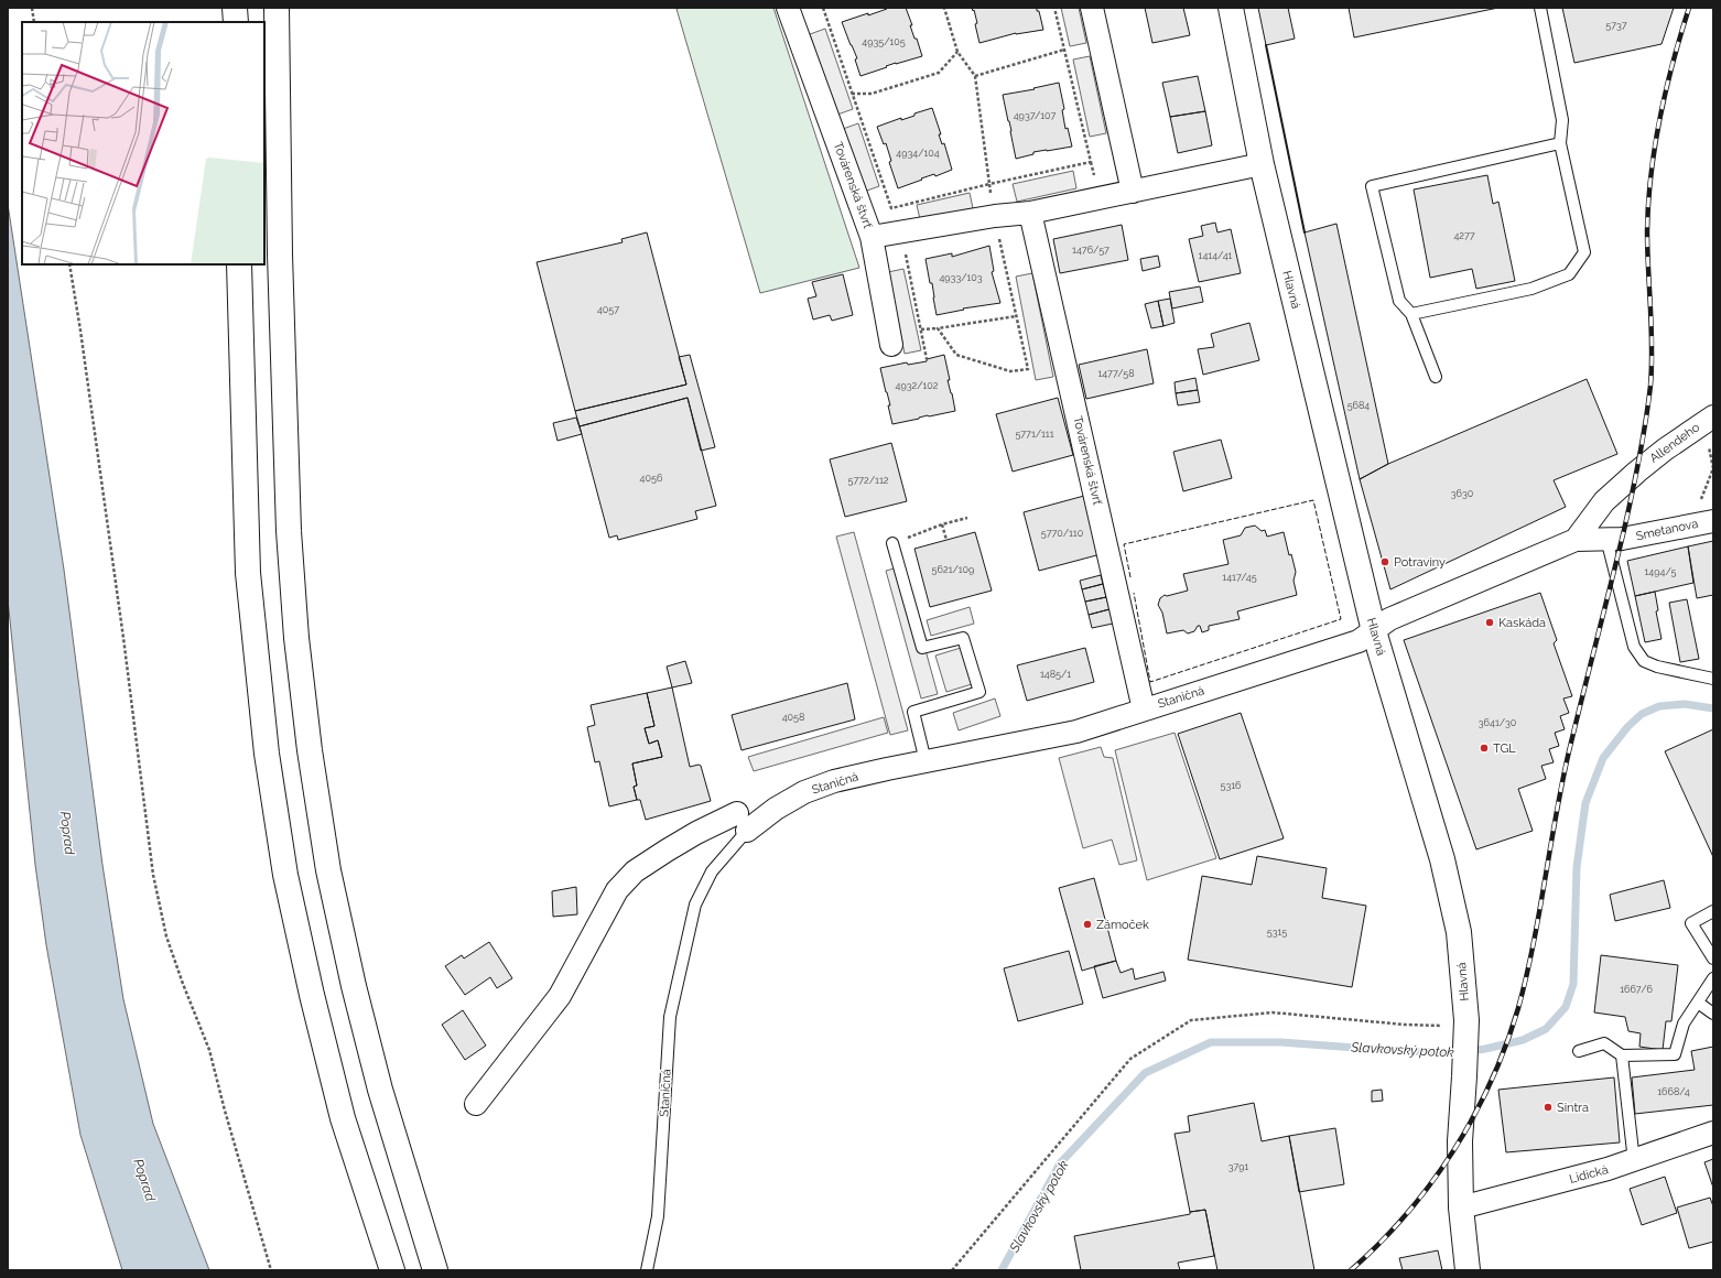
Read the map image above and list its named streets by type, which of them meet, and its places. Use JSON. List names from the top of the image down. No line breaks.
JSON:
{"streets":{"main road":["Hlavná"],"street":["Továrenská štvrť","Allendeho","Smetanova","Staničná","Lidická"]},"crossings":[["Továrenská štvrť","Hlavná"],["Továrenská štvrť","Staničná"],["Hlavná","Staničná"],["Hlavná","Lidická"],["Allendeho","Smetanova"],["Allendeho","Staničná"],["Smetanova","Staničná"]],"water":["Poprad","Slavkovský potok"],"places":["Potraviny","Kaskáda","TGL","Zámoček","Sintra"],"house_numbers":["5737","4935/105","4937/107","4934/104","4277","1476/57","1414/41","4933/103","4057","1477/58","4932/102","5684","5771/111","4056","5772/112","3630","5770/110","5621/109","1494/5","1417/45","1485/1","4058","3641/30","5316","5315","1667/6","1668/4","3791"]}
